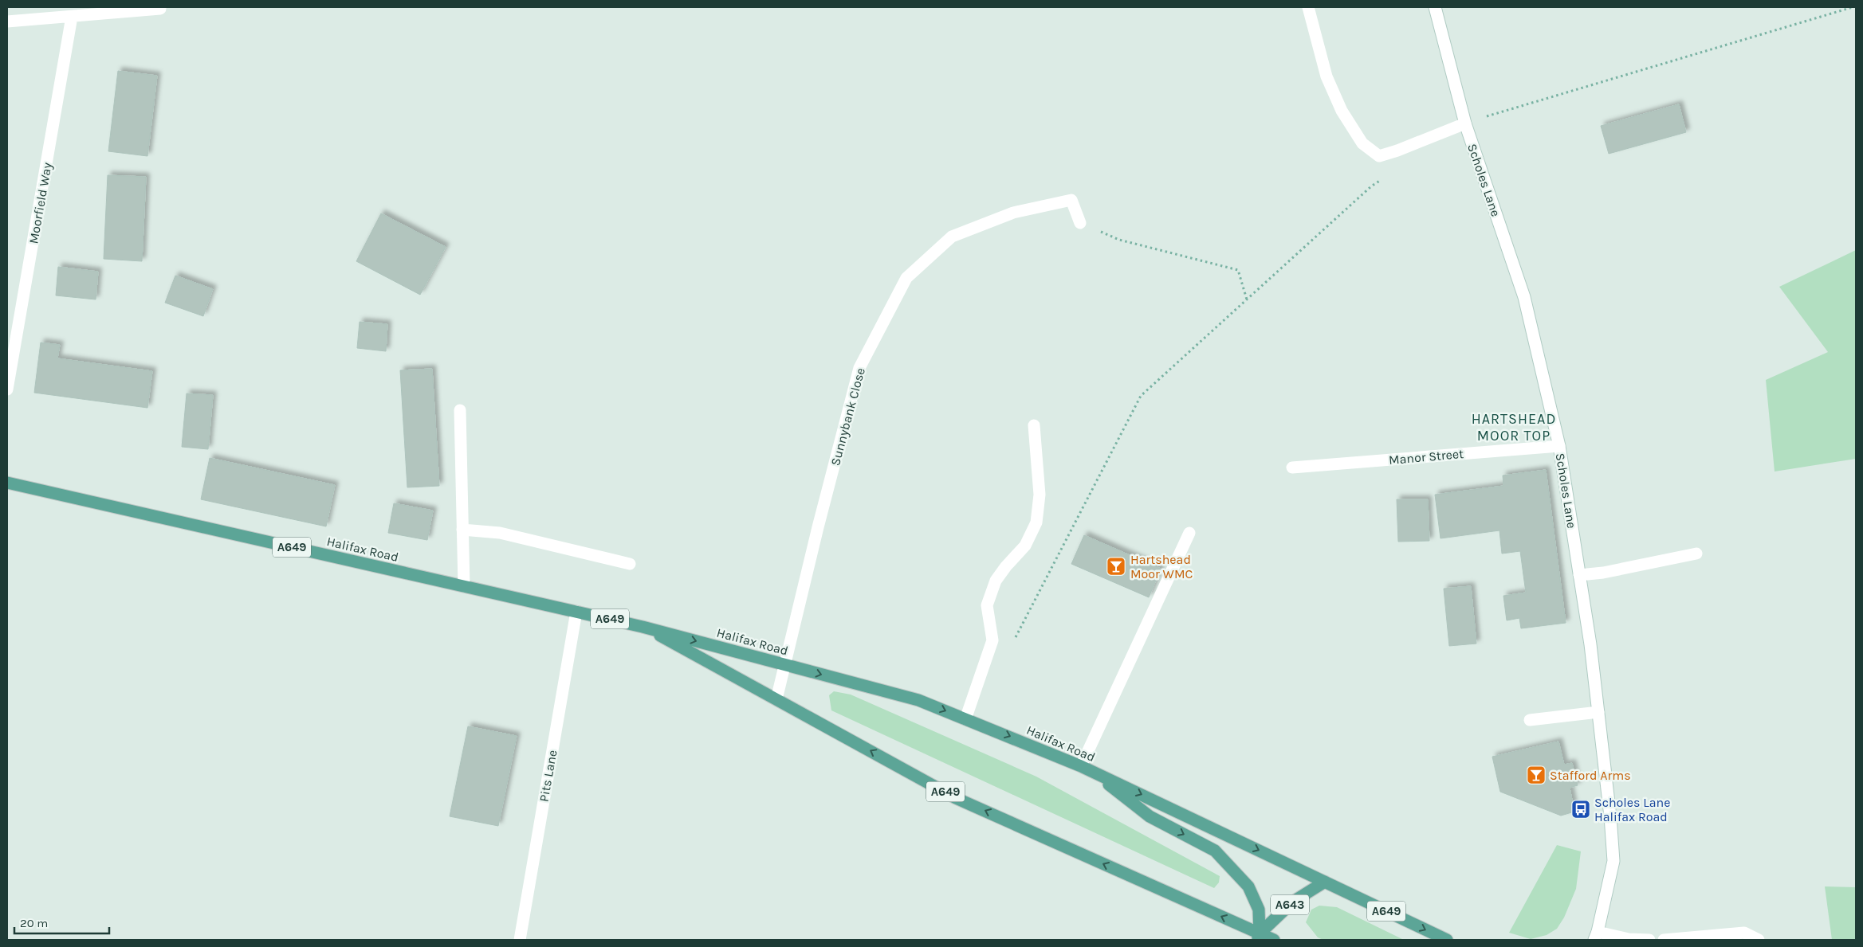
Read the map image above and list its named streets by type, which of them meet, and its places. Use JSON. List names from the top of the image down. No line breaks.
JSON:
{"streets":{"main road":["A649","Halifax Road","A643"],"street":["Scholes Lane","Moorfield Way","Sunnybank Close","Manor Street","Pits Lane"]},"crossings":[["Scholes Lane","Manor Street"],["Sunnybank Close","Halifax Road"],["Halifax Road","Pits Lane"],["Halifax Road","A643"]],"districts":["HARTSHEAD MOOR TOP"],"places":{"bar":["Hartshead Moor WMC","Stafford Arms"],"bus stop":["Scholes Lane Halifax Road"]},"scale_bar":"20 m"}
